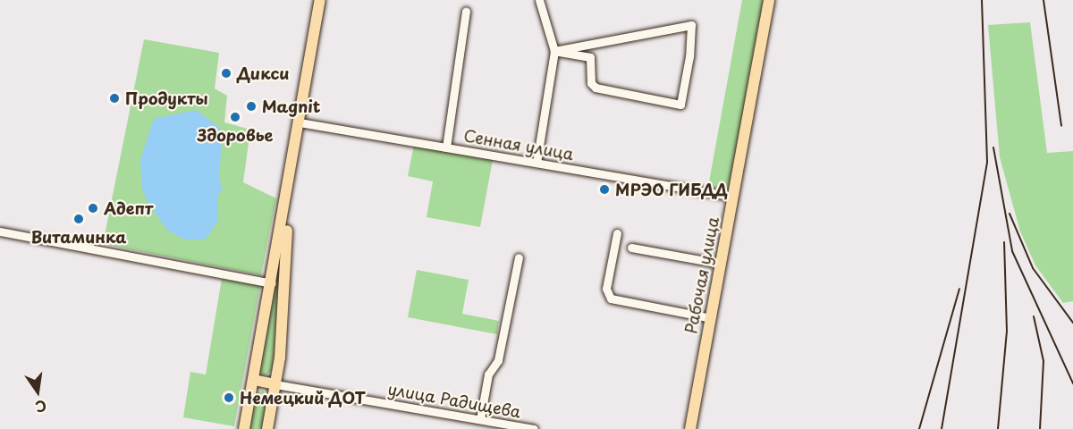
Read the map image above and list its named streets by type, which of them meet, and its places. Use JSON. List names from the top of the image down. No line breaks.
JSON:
{"streets":{"main road":["Рабочая улица"],"street":["Сенная улица","улица Радищева"]},"crossings":[["Сенная улица","Рабочая улица"]],"places":["Дикси","Продукты","Magnit","Здоровье","МРЭО ГИБДД","Адепт","Витаминка","Немецкий ДОТ"],"north":"bottom"}
